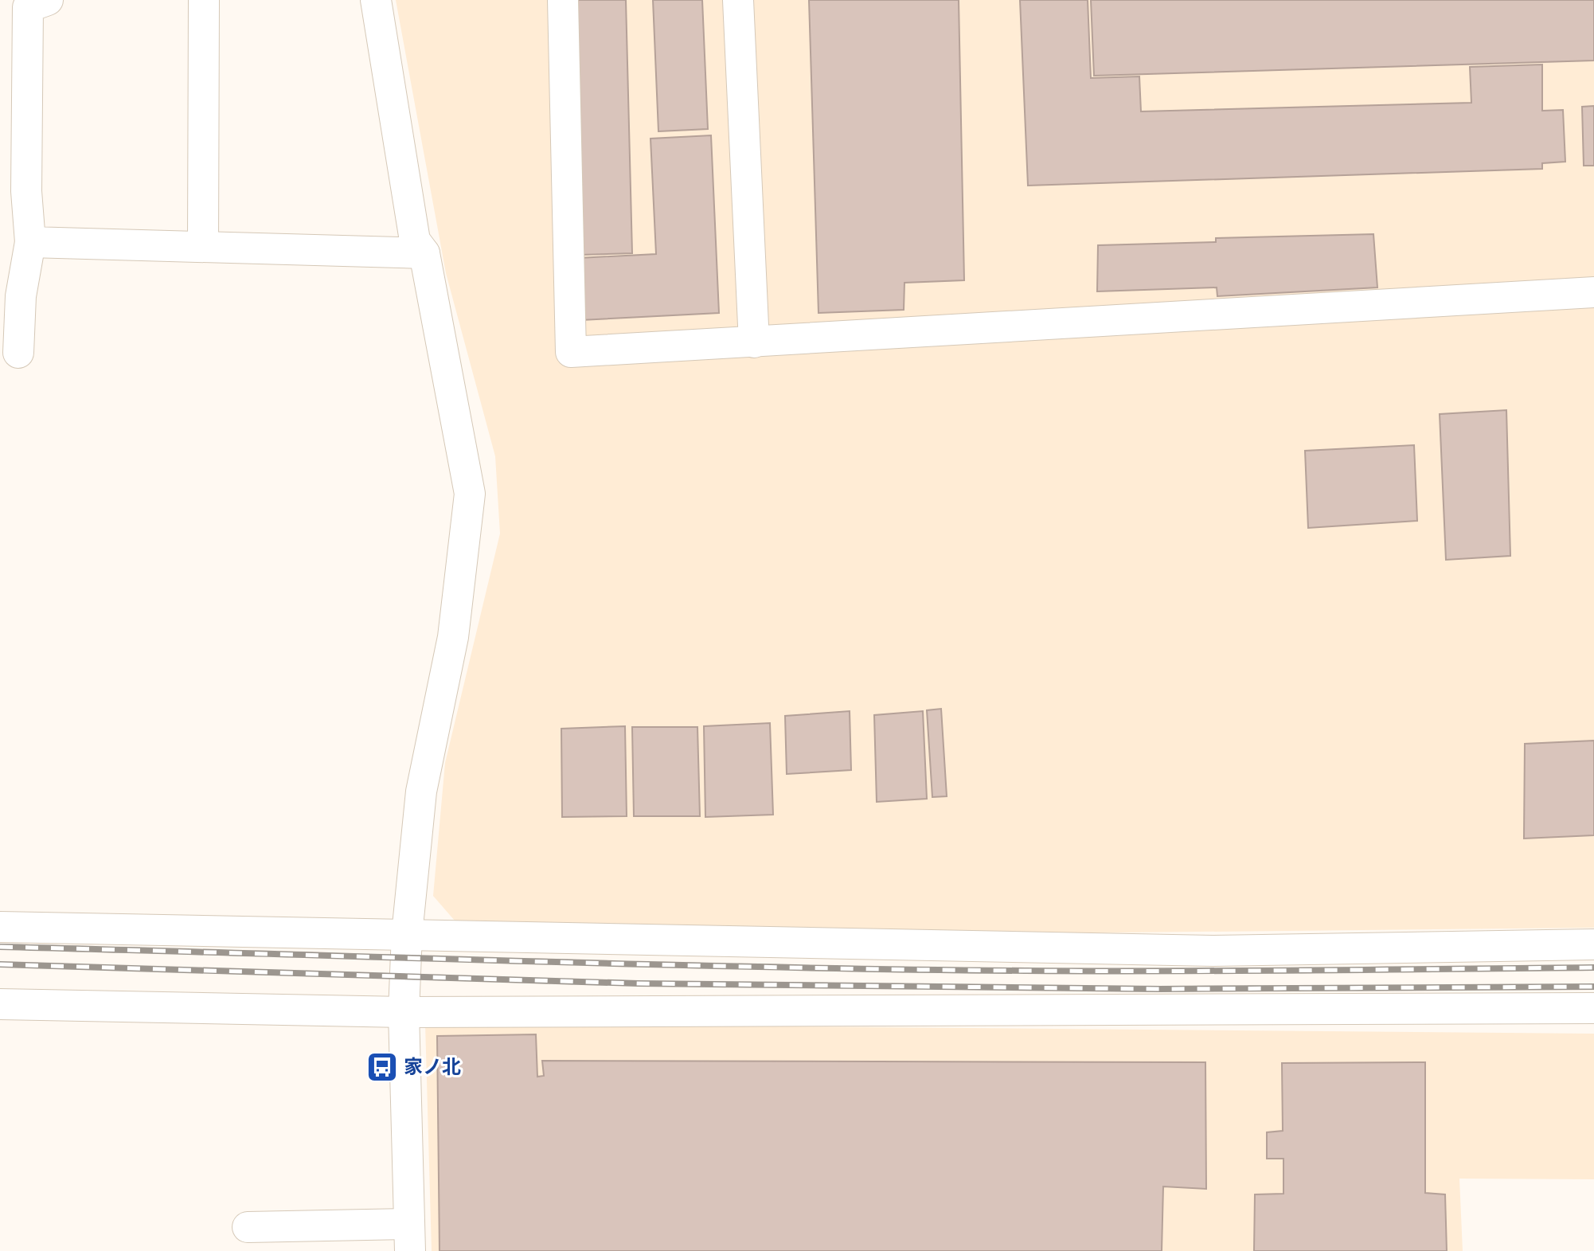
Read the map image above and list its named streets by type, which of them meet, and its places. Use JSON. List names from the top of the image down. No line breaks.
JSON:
{"places":{"bus stop":["家ノ北"]}}
